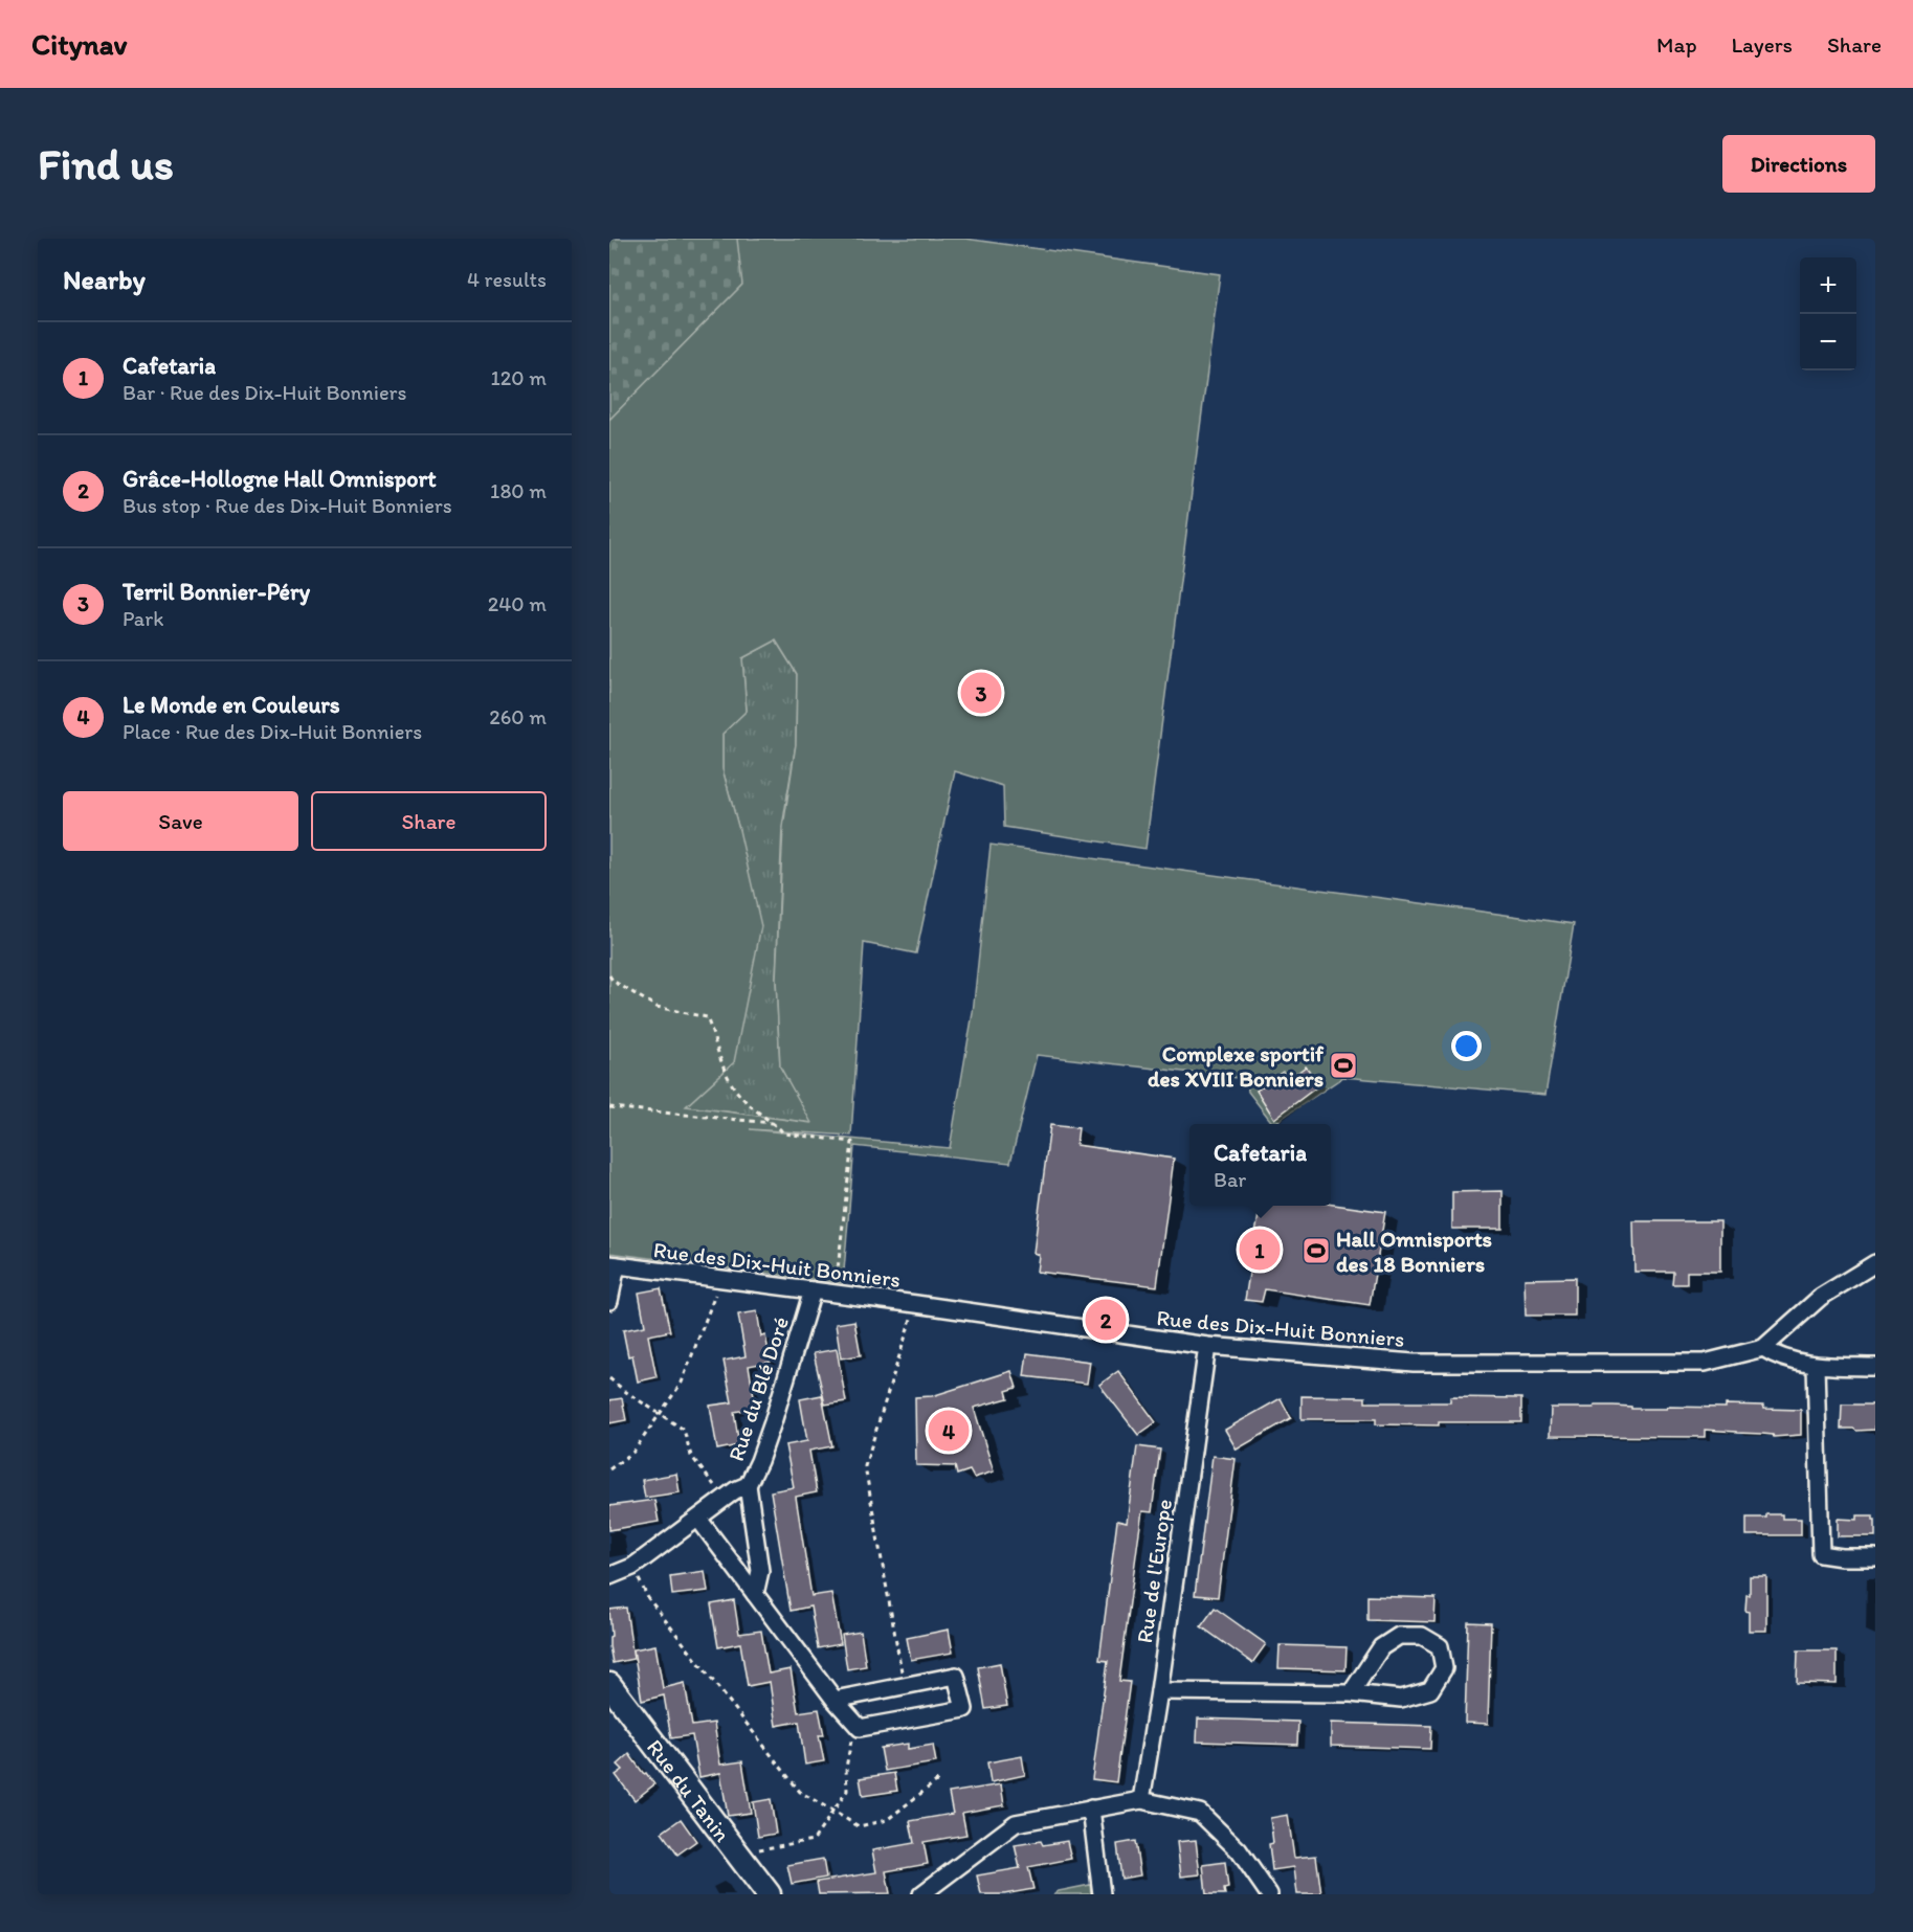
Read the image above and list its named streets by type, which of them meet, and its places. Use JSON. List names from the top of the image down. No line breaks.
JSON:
{"streets":{"street":["Rue des Dix-Huit Bonniers","Rue du Blé Doré","Rue de l'Europe","Rue du Tanin"]},"crossings":[["Rue des Dix-Huit Bonniers","Rue du Blé Doré"],["Rue des Dix-Huit Bonniers","Rue de l'Europe"]],"places":{"sports":["Complexe sportif des XVIII Bonniers","Hall Omnisports des 18 Bonniers"]},"page":{"header":"Citynav","nav":["Map","Layers","Share"],"buttons":["Directions",["Save","Share"]],"title":"Find us","heading":["Nearby","4 results"],"map_buttons":["+","−"],"list":[{"mark":"1","name":"Cafetaria","note":"Bar · Rue des Dix-Huit Bonniers","value":"120 m"},{"mark":"2","name":"Grâce-Hollogne Hall Omnisport","note":"Bus stop · Rue des Dix-Huit Bonniers","value":"180 m"},{"mark":"3","name":"Terril Bonnier-Péry","note":"Park","value":"240 m"},{"mark":"4","name":"Le Monde en Couleurs","note":"Place · Rue des Dix-Huit Bonniers","value":"260 m"}],"pins":["3","1","2","4"],"popup":["Cafetaria","Bar"]}}
